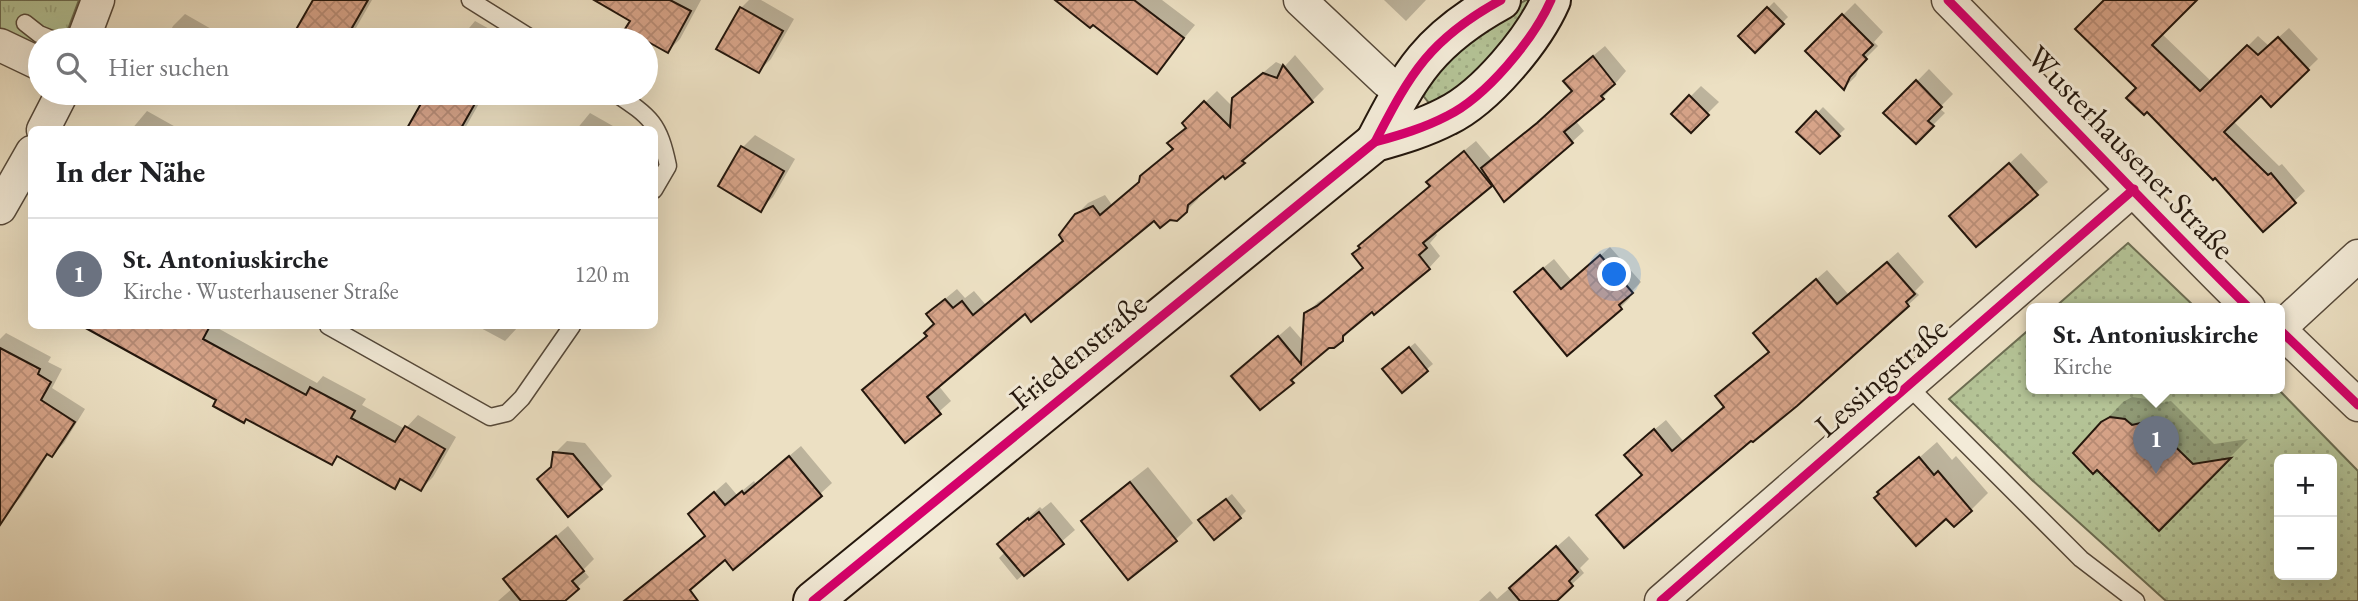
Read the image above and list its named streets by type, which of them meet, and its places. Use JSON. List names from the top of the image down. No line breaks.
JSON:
{"streets":{"street":["Wusterhausener Straße","Friedenstraße","Lessingstraße"]},"crossings":[["Wusterhausener Straße","Lessingstraße"]],"page":{"search":"Hier suchen","heading":"In der Nähe","list":[{"mark":"1","name":"St. Antoniuskirche","note":"Kirche · Wusterhausener Straße","value":"120 m"}],"popup":["St. Antoniuskirche","Kirche"],"pins":"1","map_buttons":["+","−"]}}
